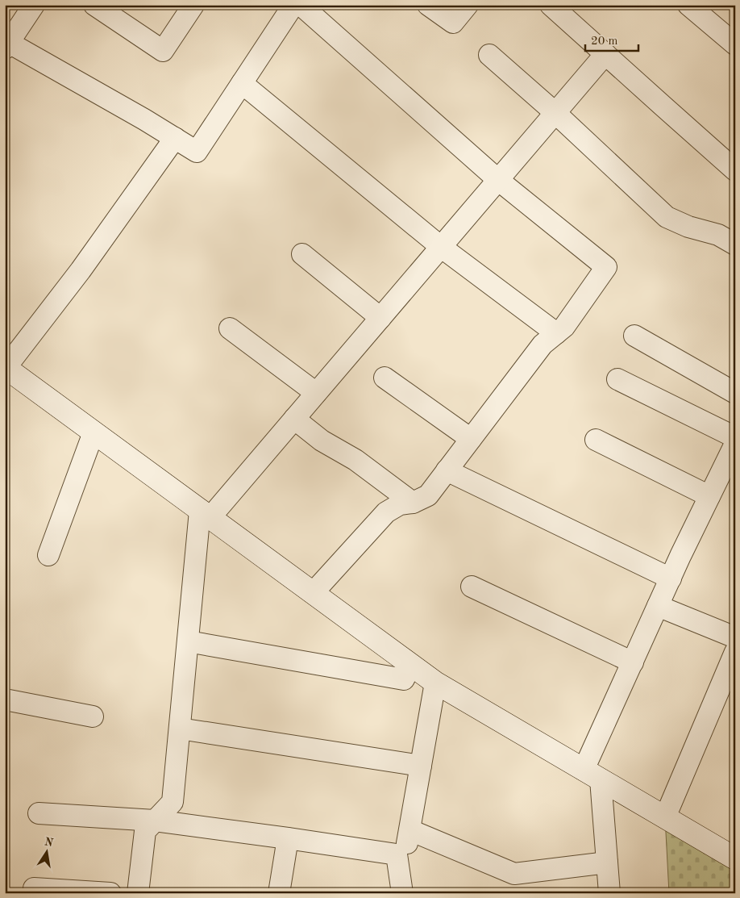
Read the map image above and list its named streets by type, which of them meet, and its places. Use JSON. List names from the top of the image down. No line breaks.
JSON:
{"scale_bar":"20 m","north":"top"}
